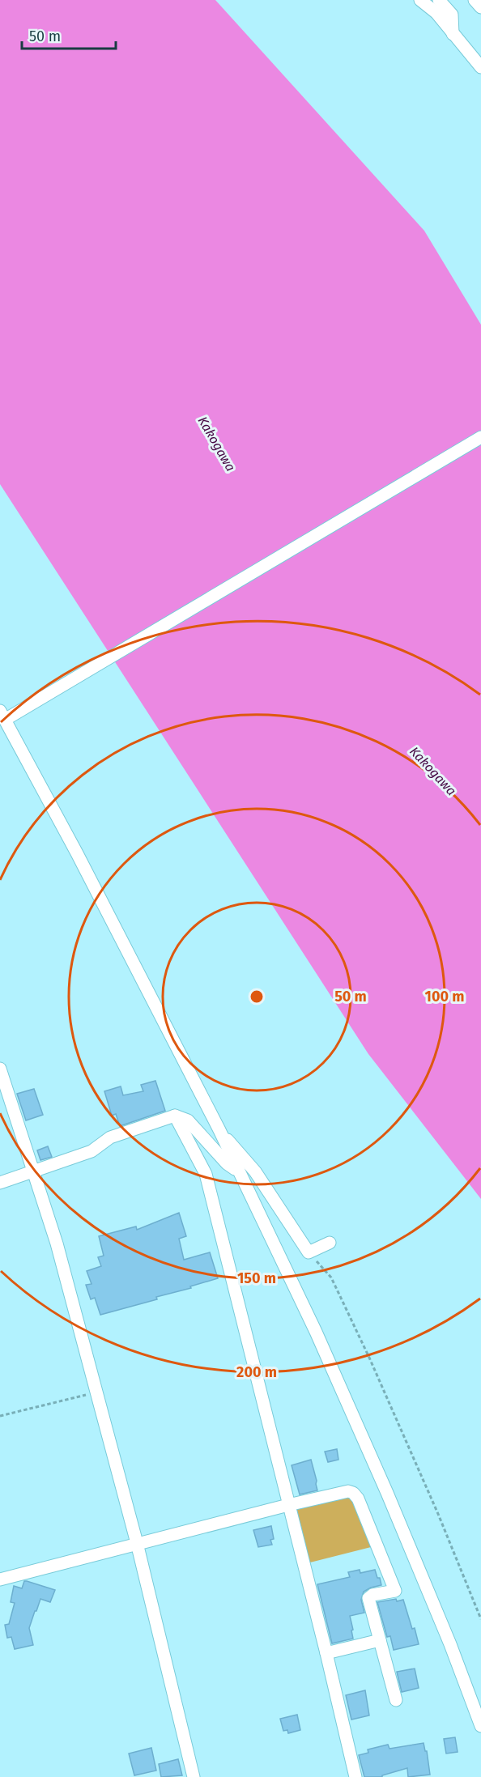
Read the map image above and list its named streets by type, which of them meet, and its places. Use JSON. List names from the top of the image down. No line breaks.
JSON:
{"water":["Kakogawa"],"scale_bar":"50 m","rings":["50 m","100 m","150 m","200 m"]}
